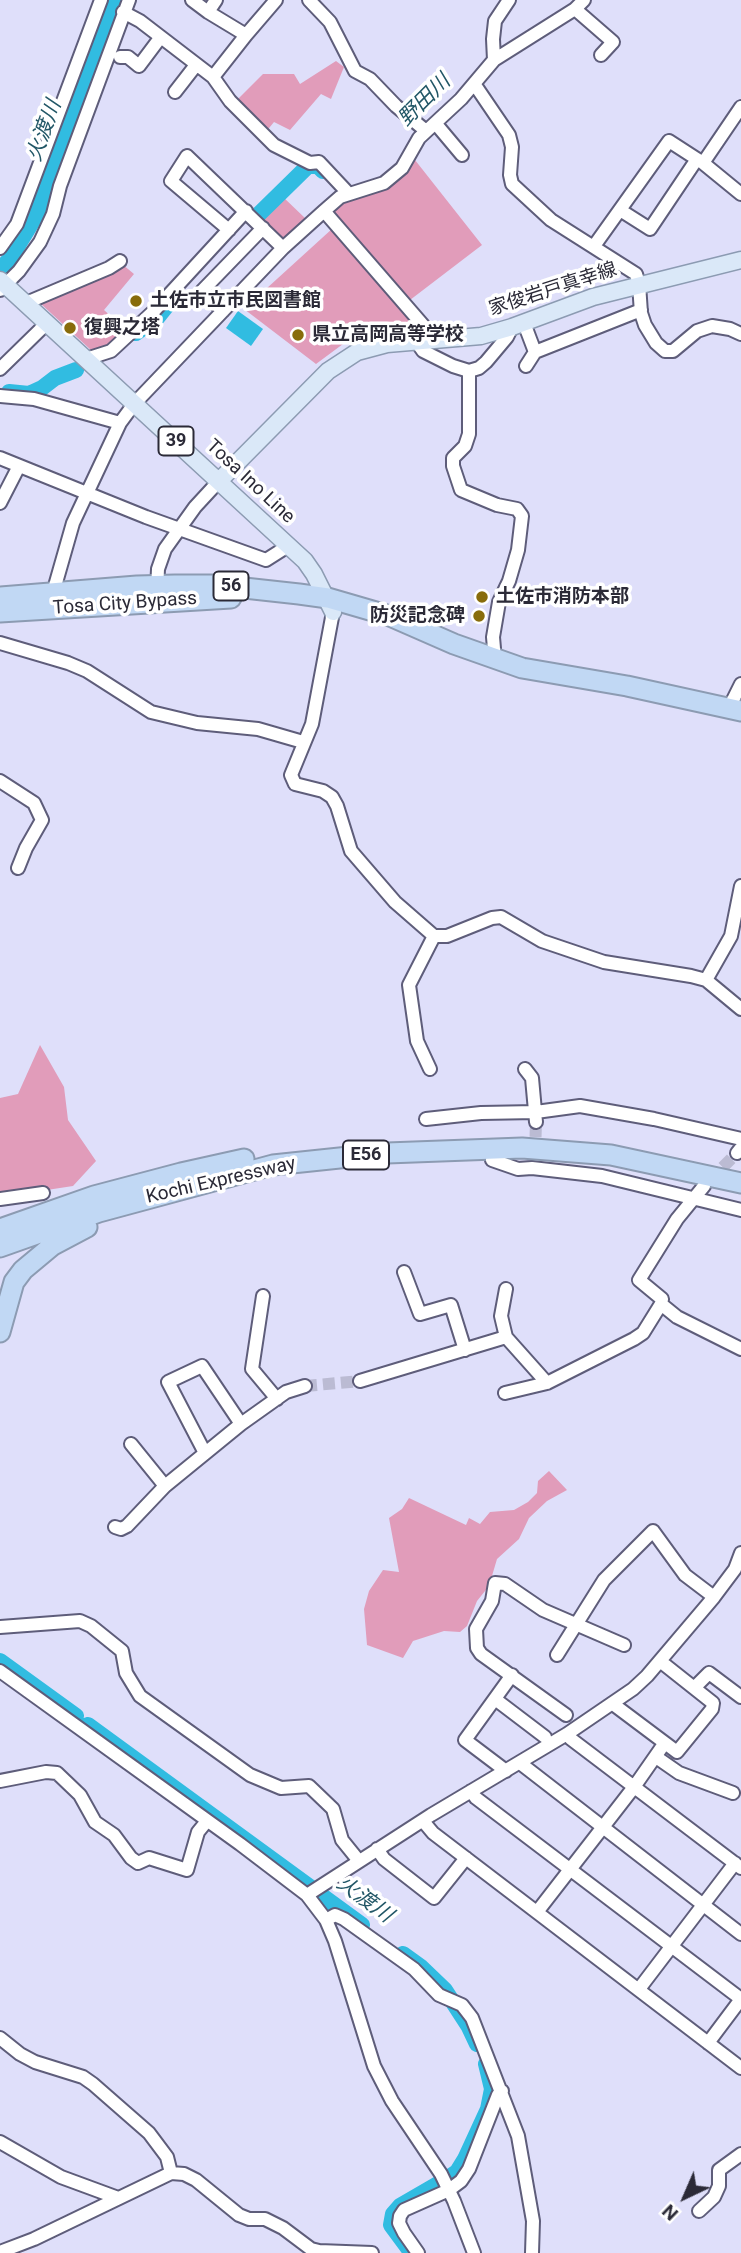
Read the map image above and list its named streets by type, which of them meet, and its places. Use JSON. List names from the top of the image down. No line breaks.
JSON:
{"streets":{"highway":["56","Tosa City Bypass","E56","Kochi Expressway"],"main road":["家俊岩戸真幸線","39","Tosa Ino Line"]},"crossings":[["家俊岩戸真幸線","Tosa Ino Line"],["Tosa Ino Line","Tosa City Bypass"],["56","Tosa City Bypass"]],"water":["野田川","火渡川"],"places":["土佐市立市民図書館","復興之塔","県立高岡高等学校","土佐市消防本部","防災記念碑"],"north":"bottom left"}
